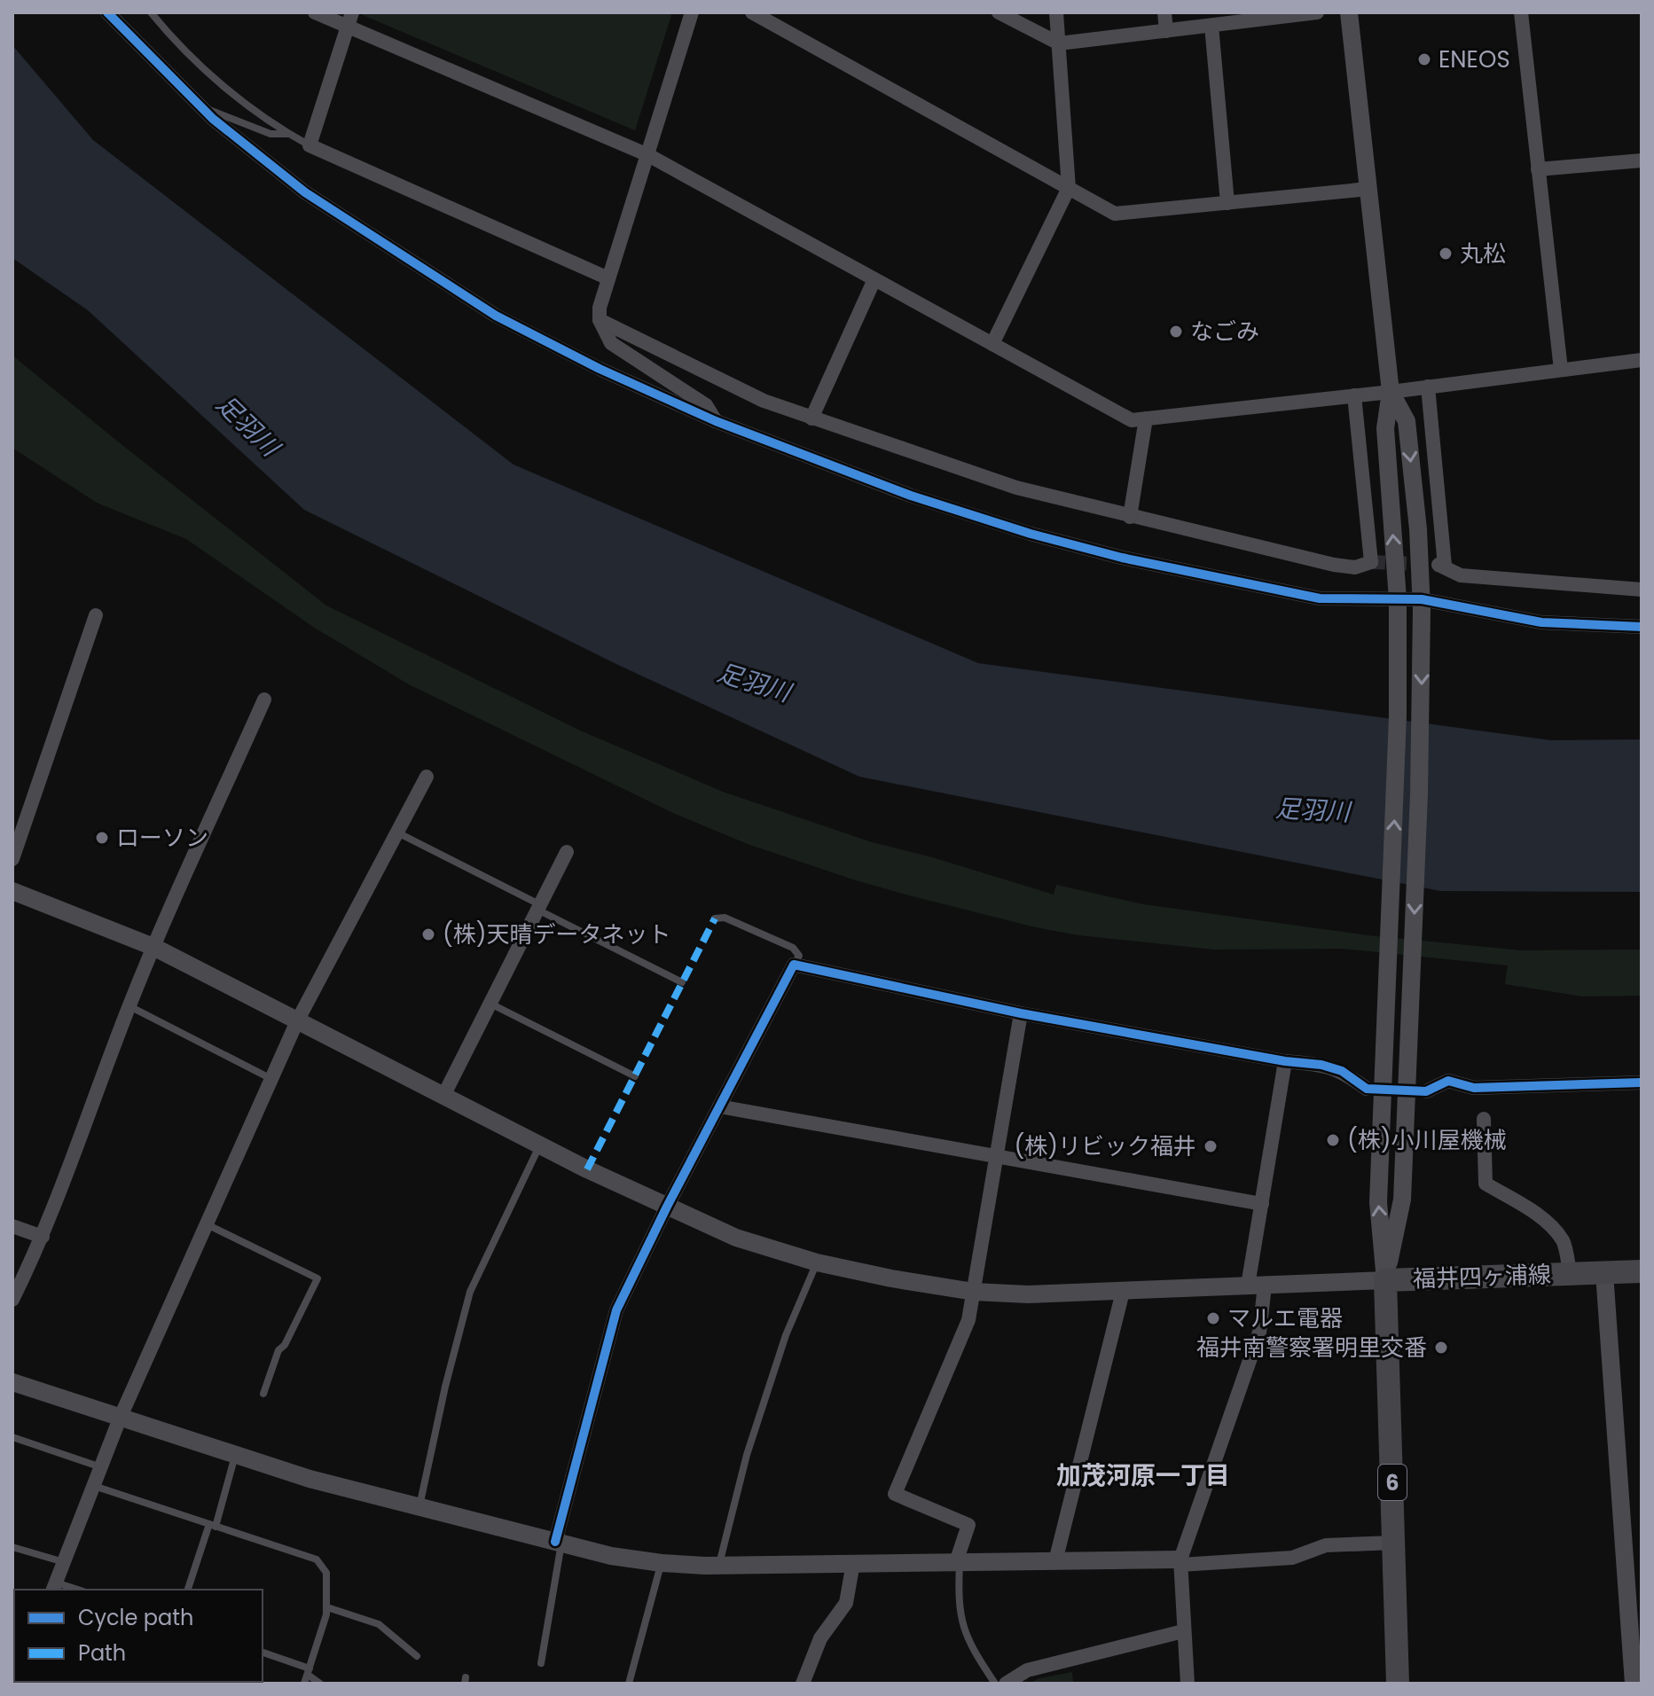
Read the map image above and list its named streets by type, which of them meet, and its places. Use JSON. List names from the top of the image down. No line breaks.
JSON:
{"streets":{"main road":["福井四ヶ浦線","6"]},"districts":["加茂河原一丁目"],"water":["足羽川"],"places":["ENEOS","丸松","なごみ","ローソン","(株)天晴データネット","(株)小川屋機械","(株)リビック福井","マルエ電器","福井南警察署明里交番"],"legend":["Cycle path","Path"]}
